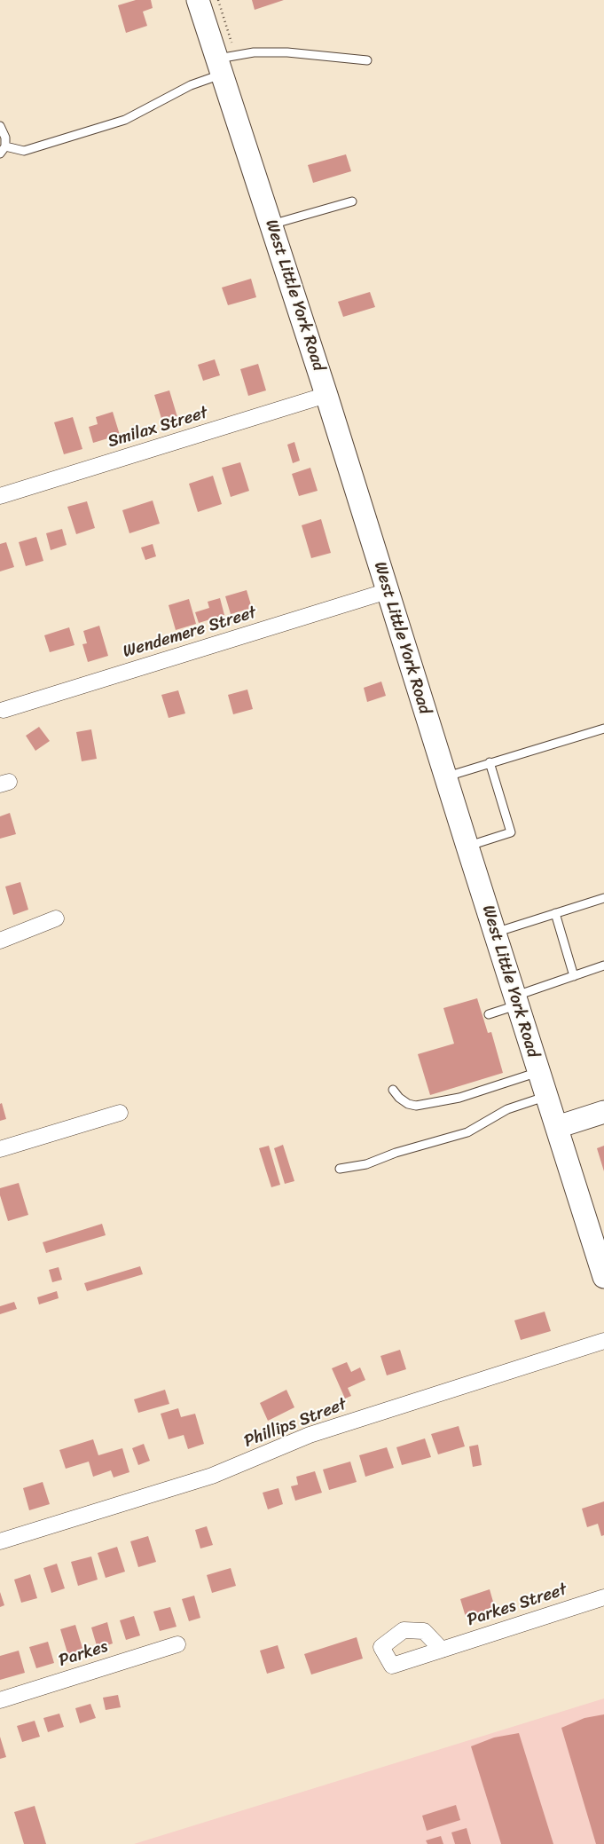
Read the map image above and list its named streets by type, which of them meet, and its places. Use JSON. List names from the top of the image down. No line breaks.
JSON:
{"streets":{"street":["West Little York Road","Smilax Street","Wendemere Street","Phillips Street","Parkes Street","Parkes"]},"crossings":[["West Little York Road","Smilax Street"],["West Little York Road","Wendemere Street"]]}
